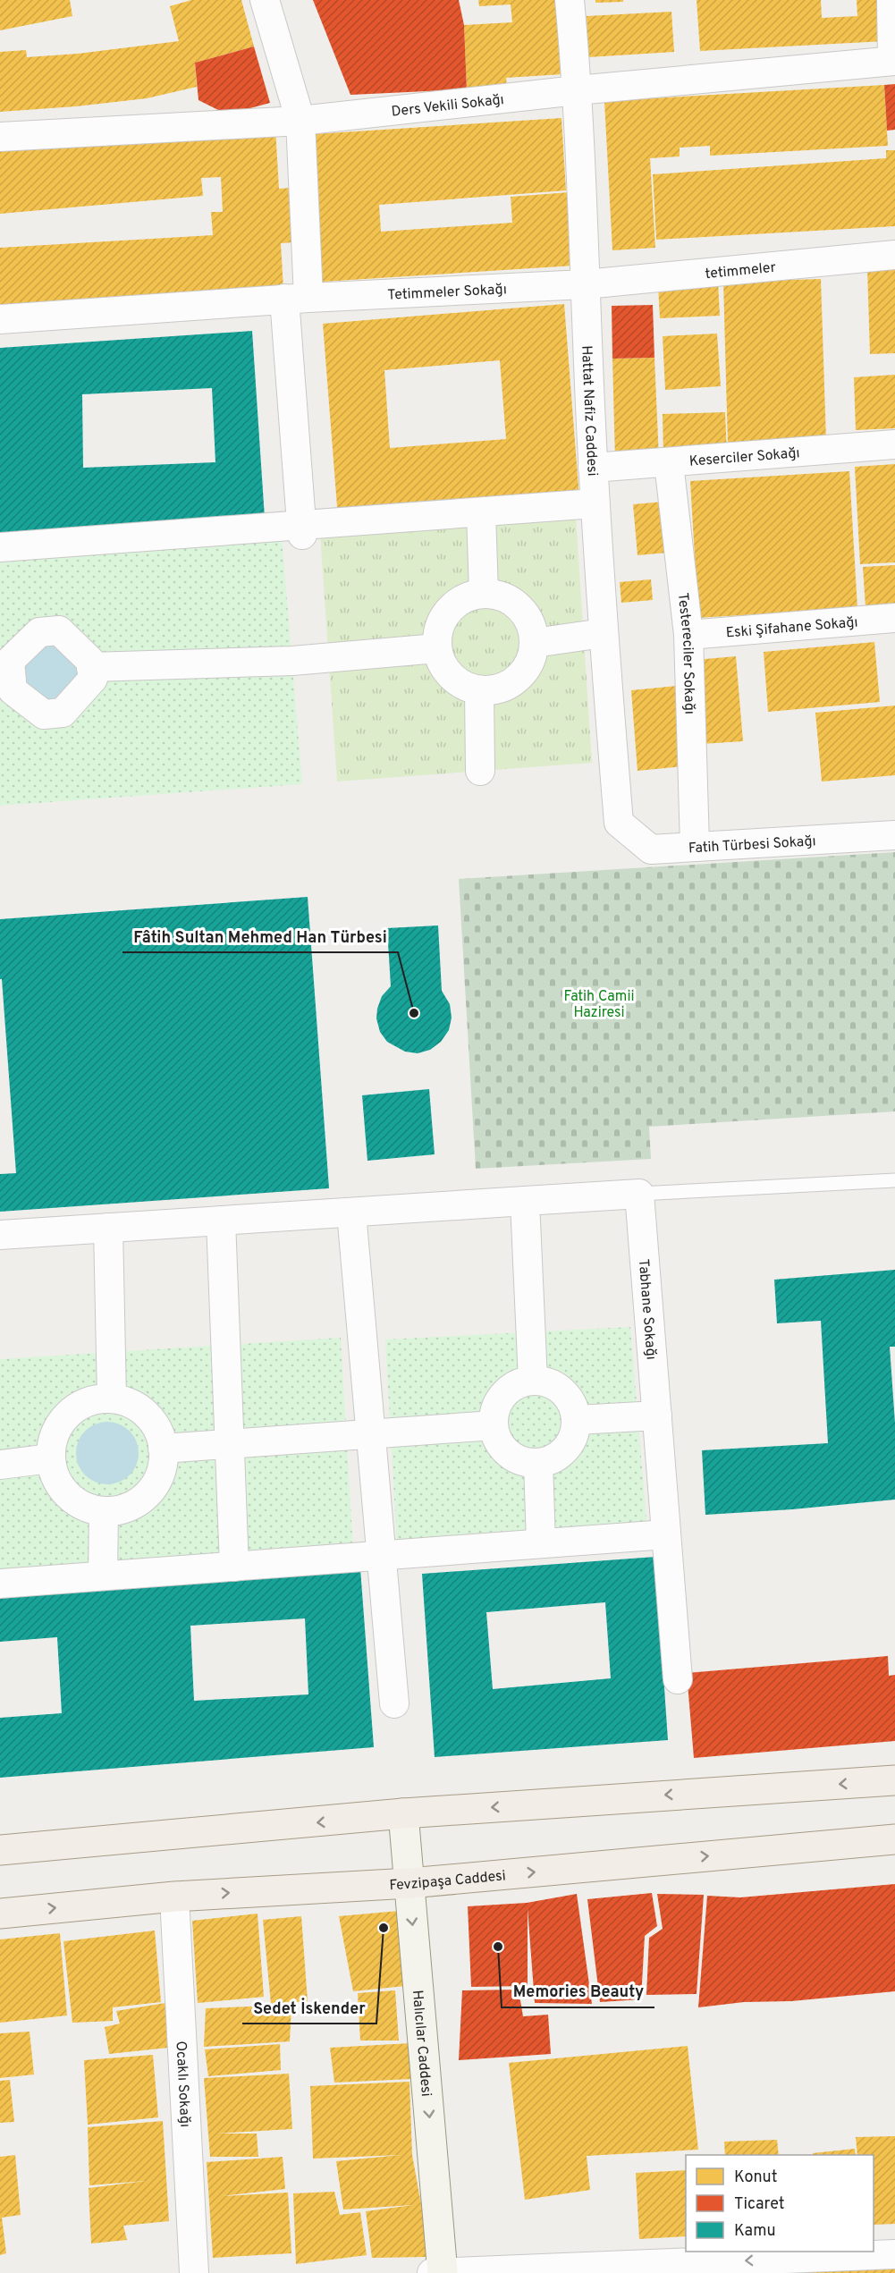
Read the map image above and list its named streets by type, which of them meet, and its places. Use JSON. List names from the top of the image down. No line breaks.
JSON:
{"streets":{"main road":["Fevzipaşa Caddesi"],"street":["Ders Vekili Sokağı","tetimmeler","Tetimmeler Sokağı","Hattat Nafiz Caddesi","Keserciler Sokağı","Eski Şifahane Sokağı","Testereciler Sokağı","Fatih Türbesi Sokağı","Tabhane Sokağı","Halıcılar Caddesi","Ocaklı Sokağı"]},"crossings":[["Ders Vekili Sokağı","Hattat Nafiz Caddesi"],["tetimmeler","Tetimmeler Sokağı"],["tetimmeler","Hattat Nafiz Caddesi"],["Tetimmeler Sokağı","Hattat Nafiz Caddesi"],["Hattat Nafiz Caddesi","Keserciler Sokağı"],["Hattat Nafiz Caddesi","Fatih Türbesi Sokağı"],["Keserciler Sokağı","Testereciler Sokağı"],["Eski Şifahane Sokağı","Testereciler Sokağı"],["Testereciler Sokağı","Fatih Türbesi Sokağı"],["Fevzipaşa Caddesi","Halıcılar Caddesi"],["Fevzipaşa Caddesi","Ocaklı Sokağı"]],"one_way":["Halıcılar Caddesi"],"parks":["Fatih Camii Haziresi"],"places":["Fâtih Sultan Mehmed Han Türbesi","Sedet İskender","Memories Beauty"],"legend":["Konut","Ticaret","Kamu"]}
